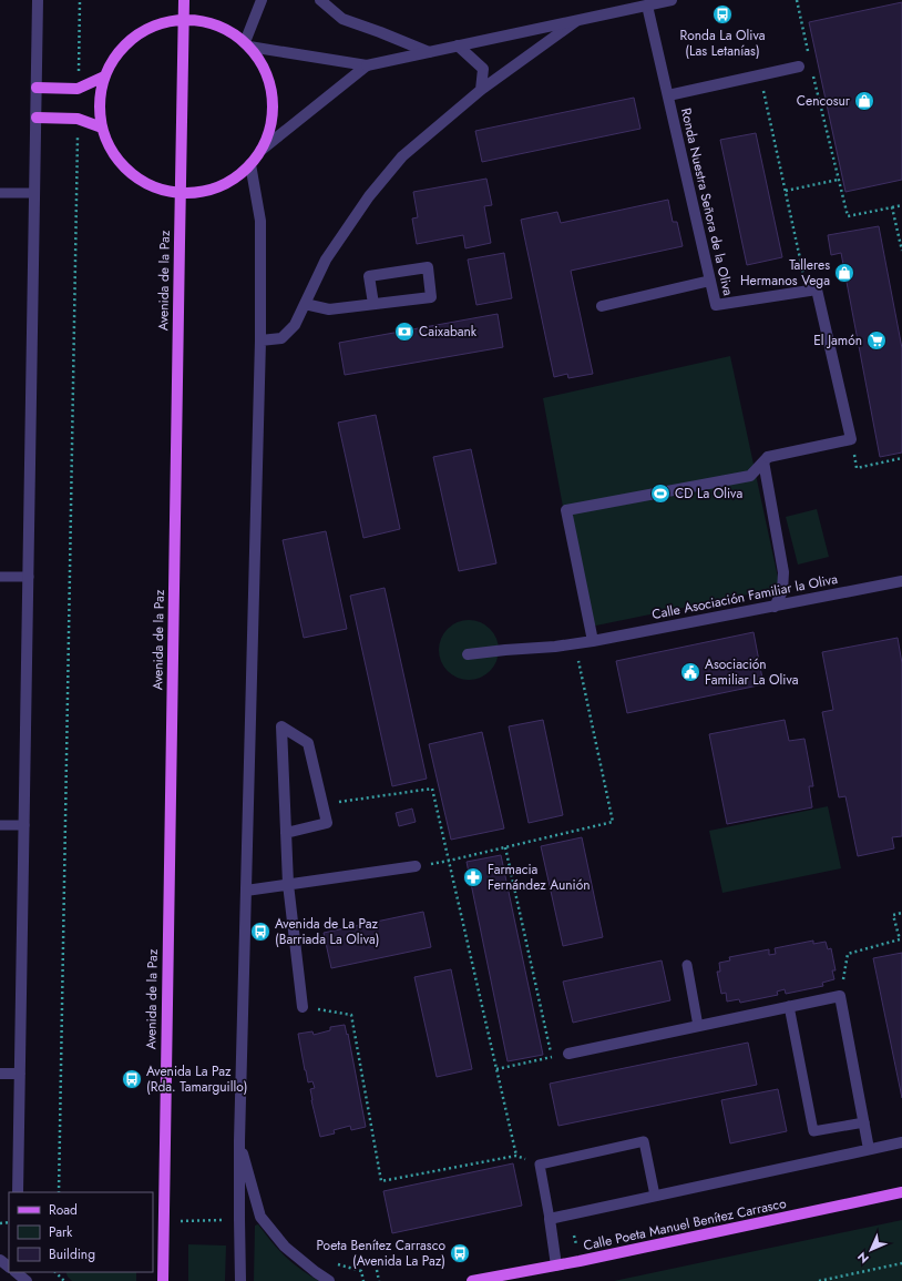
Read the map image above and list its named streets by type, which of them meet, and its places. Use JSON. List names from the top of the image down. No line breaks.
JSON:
{"streets":{"main road":["Avenida de la Paz","Calle Poeta Manuel Benítez Carrasco"],"street":["Ronda Nuestra Señora de la Oliva","Calle Asociación Familiar la Oliva"]},"places":{"bus stop":["Ronda La Oliva (Las Letanías)","Avenida de La Paz (Barriada La Oliva)","Avenida La Paz (Rda. Tamarguillo)","Poeta Benítez Carrasco (Avenida La Paz)"],"shop":["Cencosur","Talleres Hermanos Vega"],"bank":["Caixabank"],"supermarket":["El Jamón"],"sports":["CD La Oliva"],"public building":["Asociación Familiar La Oliva"],"pharmacy":["Farmacia Fernández Aunión"]},"legend":["Road","Park","Building"],"north":"bottom left"}
